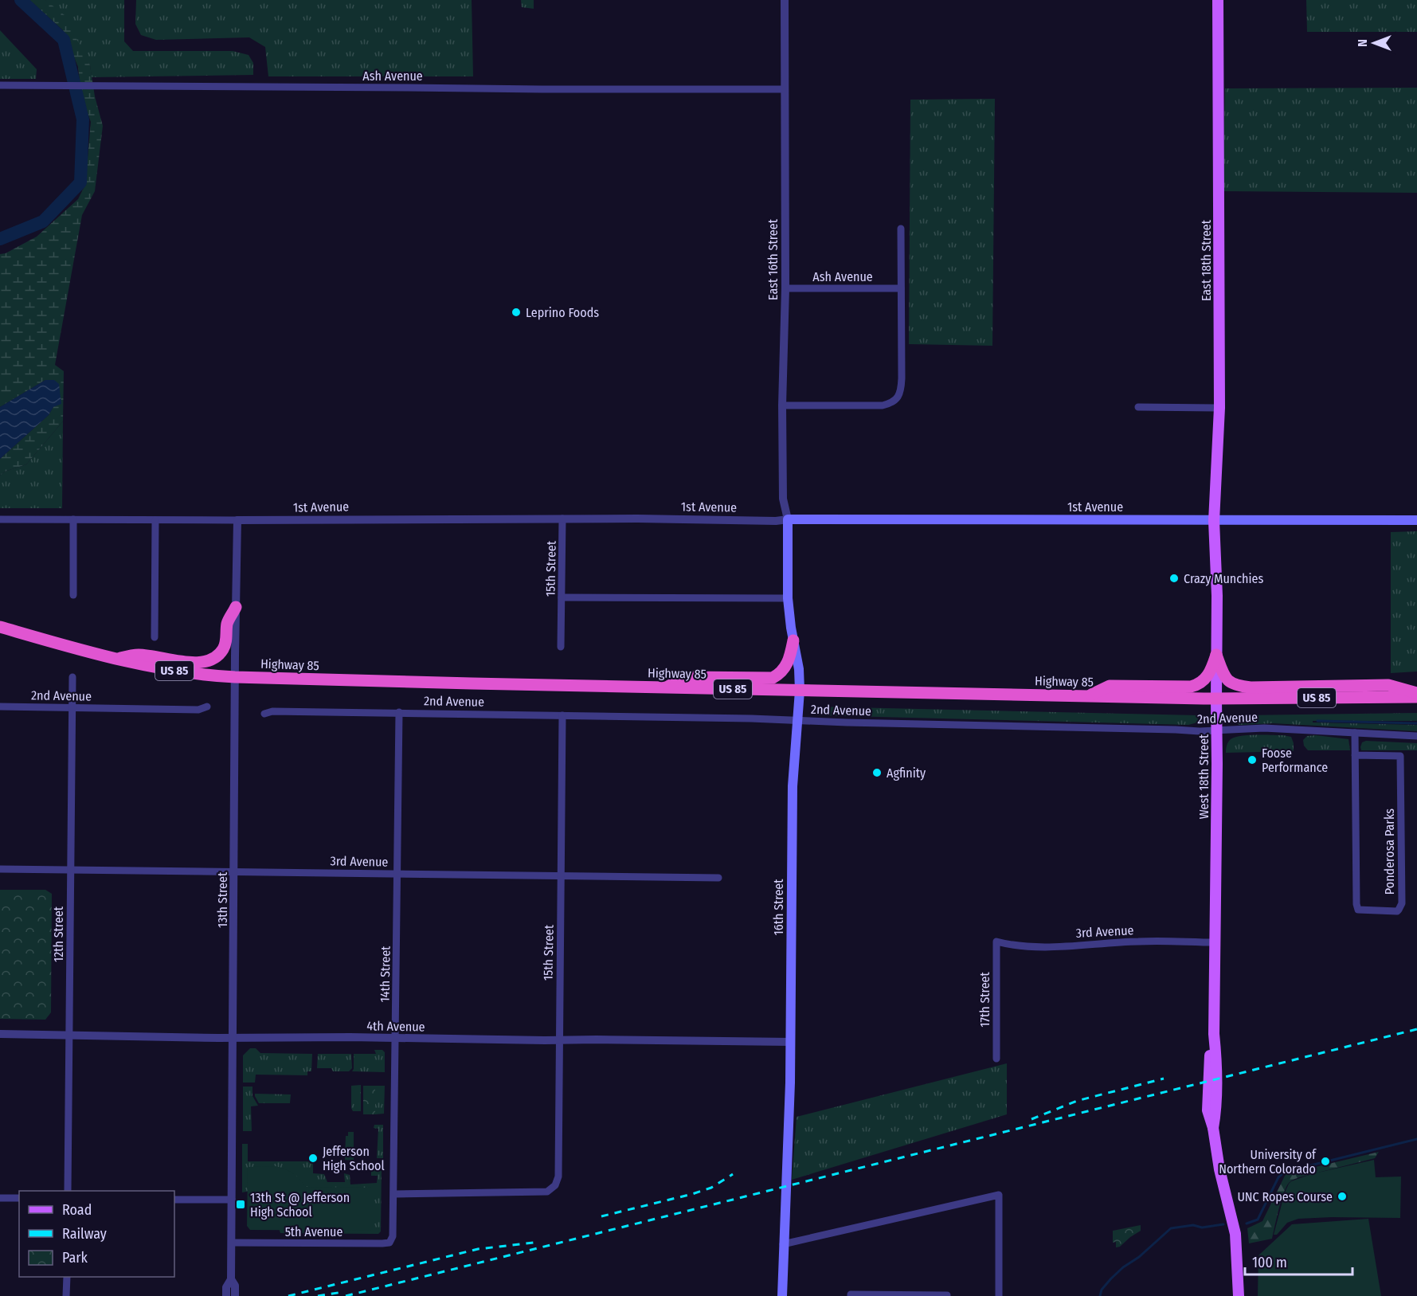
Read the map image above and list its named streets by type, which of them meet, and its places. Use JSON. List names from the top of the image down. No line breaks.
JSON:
{"streets":{"highway":["Highway 85","US 85"],"main road":["East 18th Street","1st Avenue","West 18th Street","16th Street"],"street":["Ash Avenue","East 16th Street","15th Street","2nd Avenue","Ponderosa Parks","3rd Avenue","13th Street","12th Street","14th Street","17th Street","4th Avenue","5th Avenue"]},"crossings":[["Ash Avenue","East 16th Street"],["East 16th Street","1st Avenue"],["East 16th Street","16th Street"],["East 18th Street","1st Avenue"],["East 18th Street","West 18th Street"],["1st Avenue","15th Street"],["1st Avenue","West 18th Street"],["1st Avenue","13th Street"],["1st Avenue","16th Street"],["15th Street","2nd Avenue"],["15th Street","3rd Avenue"],["15th Street","14th Street"],["15th Street","4th Avenue"],["Highway 85","West 18th Street"],["Highway 85","13th Street"],["Highway 85","16th Street"],["2nd Avenue","West 18th Street"],["2nd Avenue","Ponderosa Parks"],["2nd Avenue","16th Street"],["2nd Avenue","12th Street"],["2nd Avenue","14th Street"],["West 18th Street","3rd Avenue"],["3rd Avenue","13th Street"],["3rd Avenue","12th Street"],["3rd Avenue","14th Street"],["3rd Avenue","17th Street"],["13th Street","4th Avenue"],["13th Street","5th Avenue"],["16th Street","4th Avenue"],["12th Street","4th Avenue"],["14th Street","4th Avenue"],["14th Street","5th Avenue"]],"places":{"other":["Leprino Foods","Crazy Munchies","Foose Performance","Agfinity","Jefferson High School","University of Northern Colorado","UNC Ropes Course"],"transit":["13th St @ Jefferson High School"]},"legend":["Road","Railway","Park"],"scale_bar":"100 m","north":"left"}
